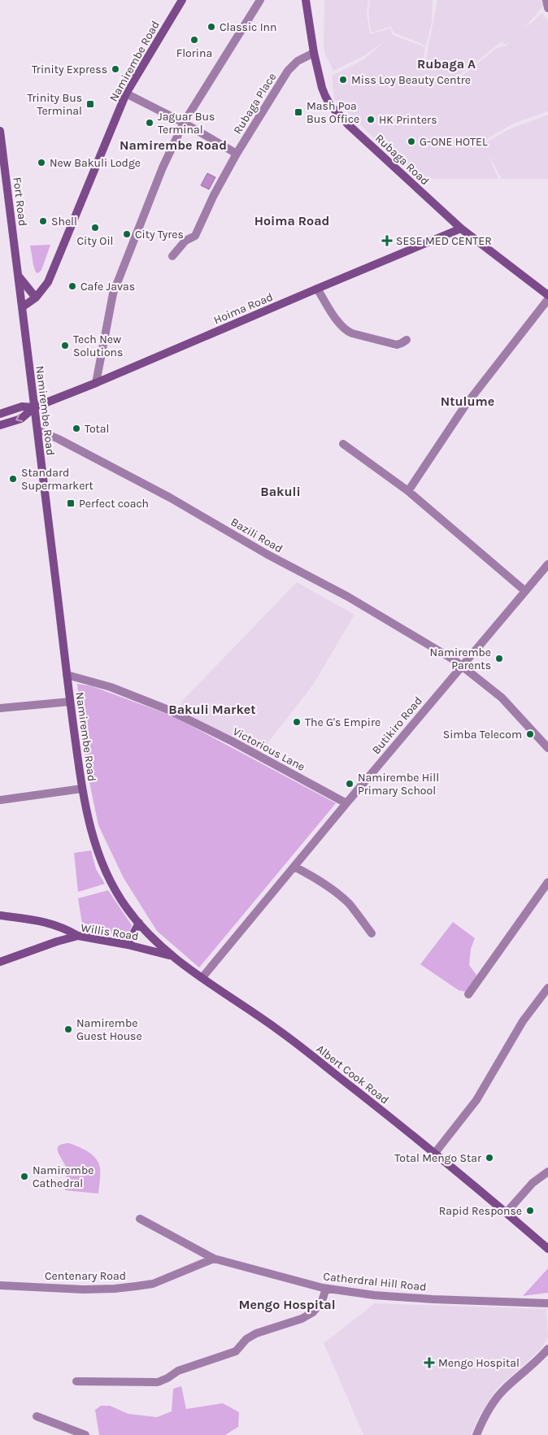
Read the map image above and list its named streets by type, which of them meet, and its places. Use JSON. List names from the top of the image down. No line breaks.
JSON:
{"streets":{"main road":["Namirembe Road","Rubaga Road","Fort Road","Hoima Road","Willis Road","Albert Cook Road"],"street":["Rubaga Place","Bazili Road","Butikiro Road","Victorious Lane","Centenary Road","Catherdral Hill Road"]},"crossings":[["Namirembe Road","Fort Road"],["Namirembe Road","Hoima Road"],["Namirembe Road","Bazili Road"],["Namirembe Road","Victorious Lane"],["Namirembe Road","Albert Cook Road"],["Rubaga Place","Rubaga Road"],["Rubaga Road","Hoima Road"],["Bazili Road","Butikiro Road"],["Butikiro Road","Victorious Lane"],["Butikiro Road","Albert Cook Road"],["Willis Road","Albert Cook Road"],["Centenary Road","Catherdral Hill Road"]],"districts":["Rubaga A","Namirembe Road","Hoima Road","Ntulume","Bakuli","Bakuli Market","Mengo Hospital"],"places":{"other":["Classic Inn","Florina","Trinity Express","Miss Loy Beauty Centre","HK Printers","Jaguar Bus Terminal","G-ONE HOTEL","New Bakuli Lodge","Shell","City Oil","City Tyres","Cafe Javas","Tech New Solutions","Total","Standard Supermarkert","Namirembe Parents","The G's Empire","Simba Telecom","Namirembe Hill Primary School","Namirembe Guest House","Total Mengo Star","Namirembe Cathedral","Rapid Response"],"transit":["Trinity Bus Terminal","Mash Poa Bus Office","Perfect coach"],"health":["SESE MED CENTER","Mengo Hospital"]}}
